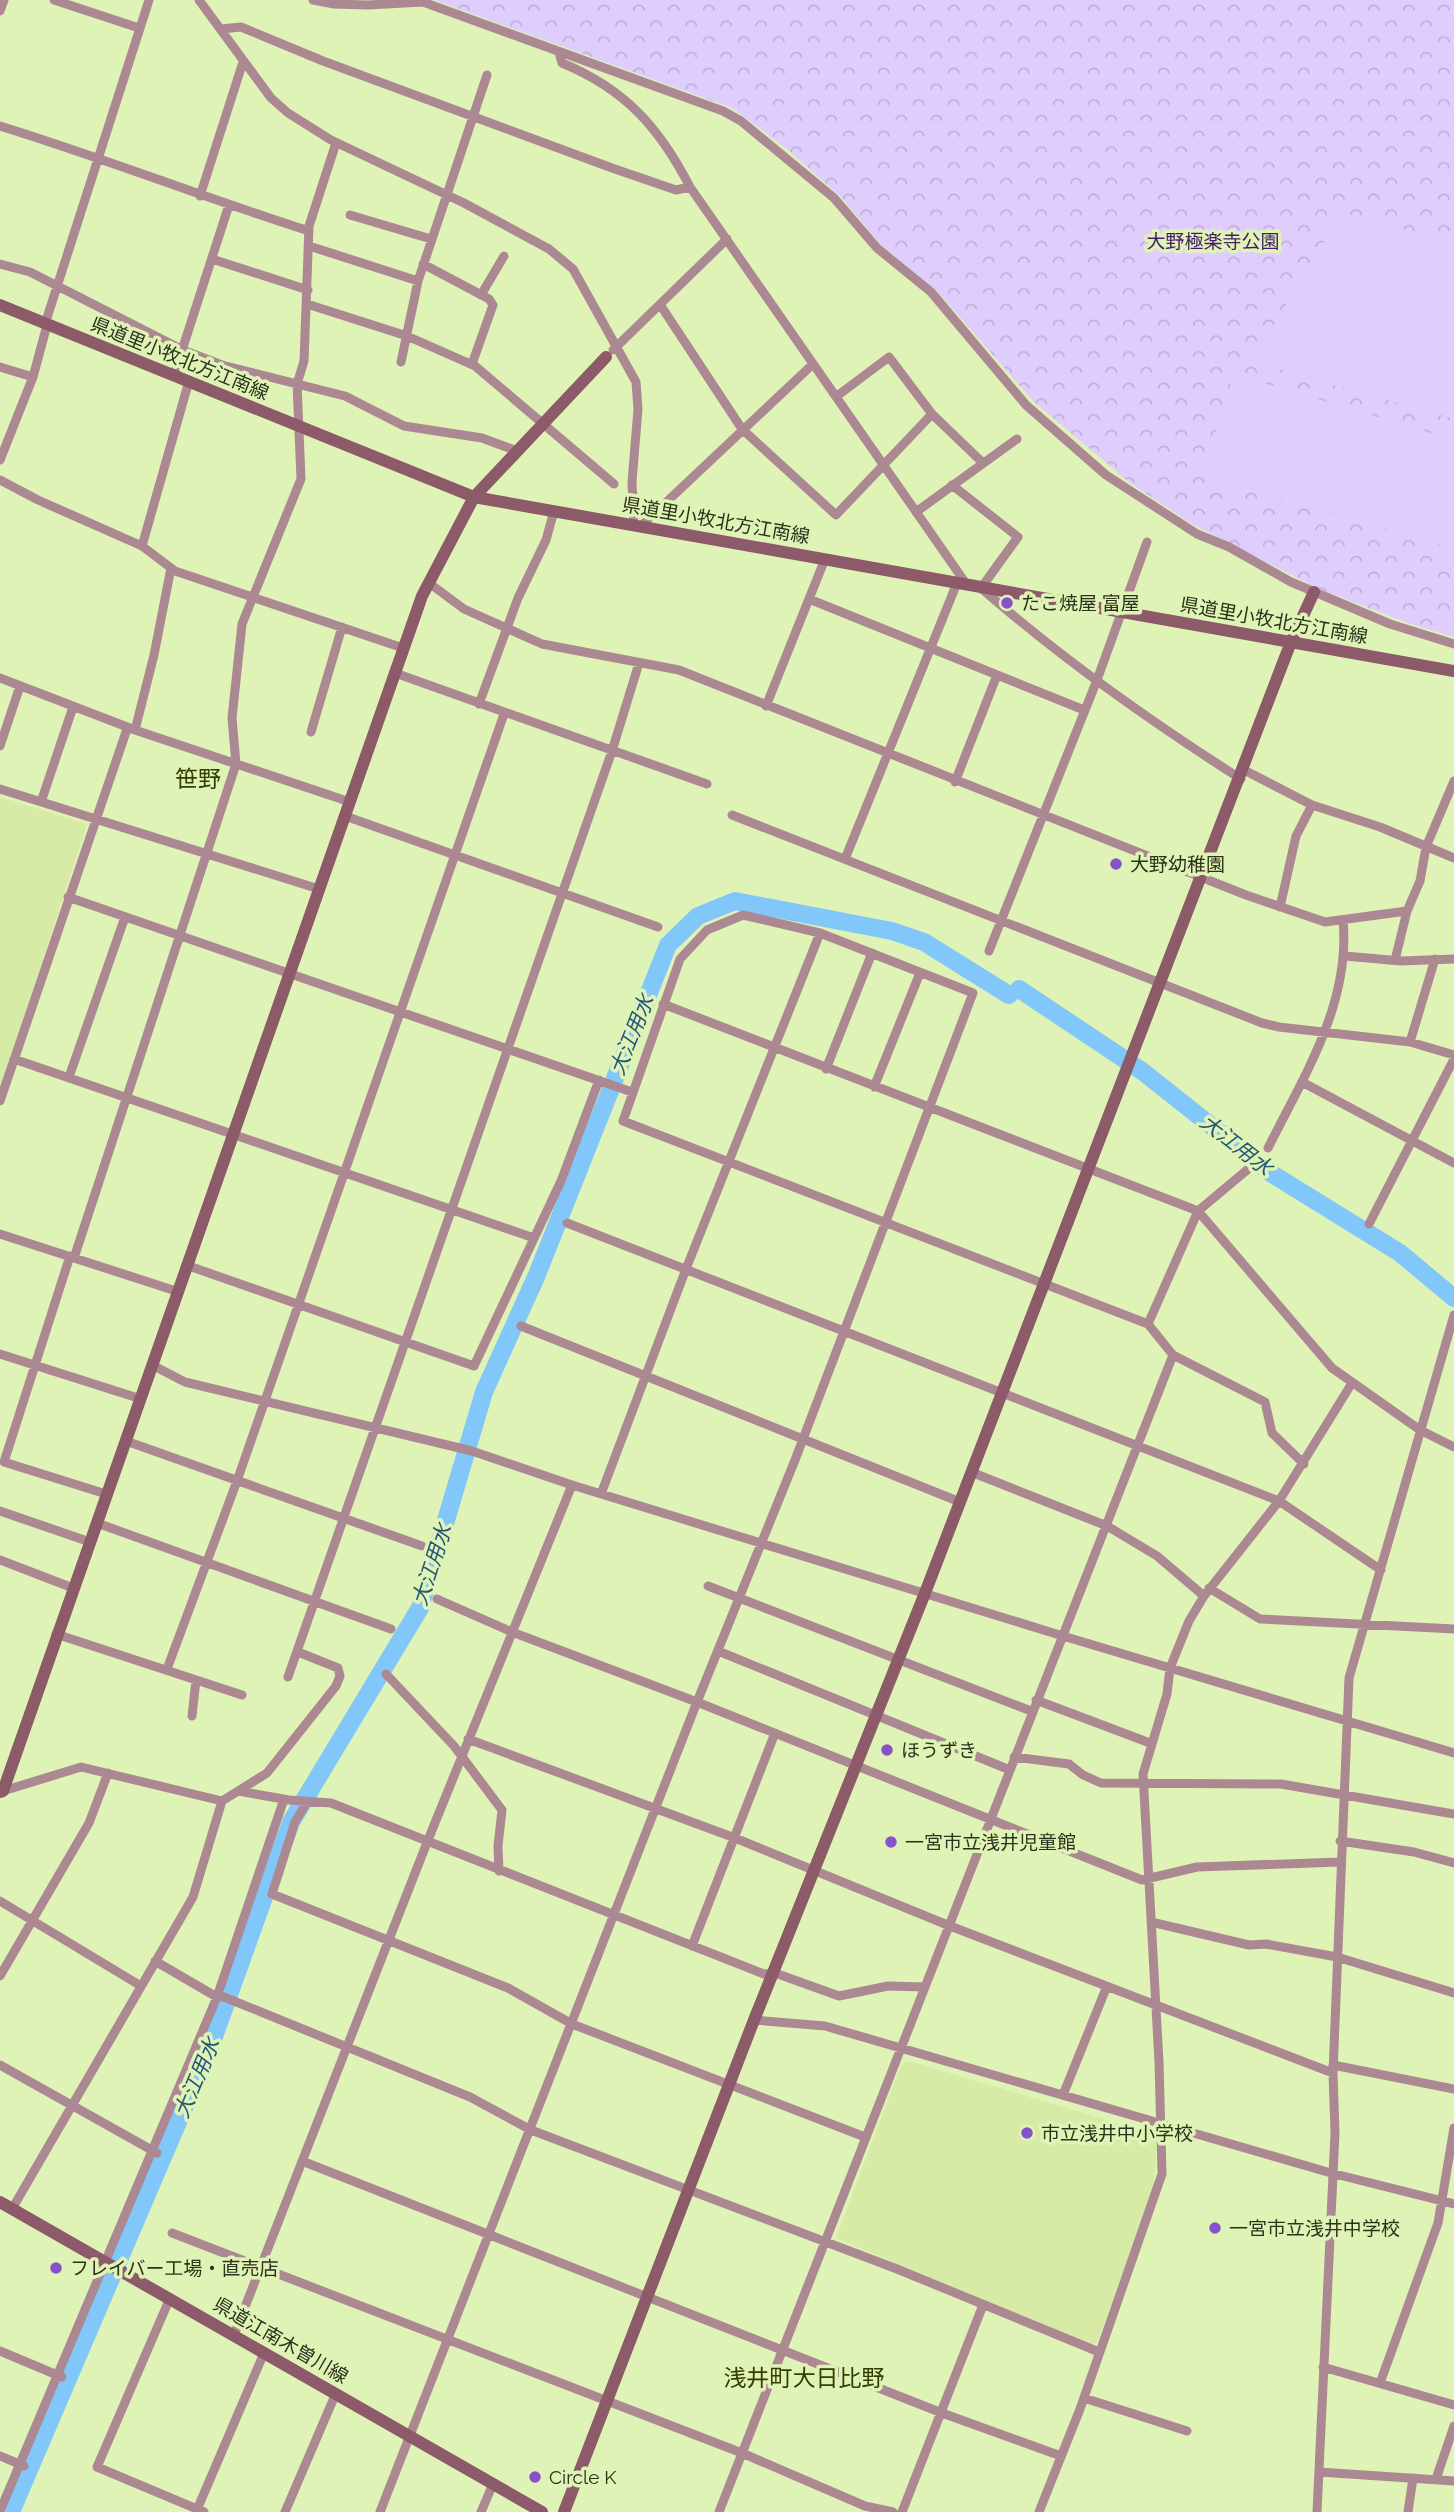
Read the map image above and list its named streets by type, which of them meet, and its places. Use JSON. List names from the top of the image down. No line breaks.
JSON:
{"streets":{"street":["県道里小牧北方江南線","県道江南木曽川線"]},"districts":["笹野","浅井町大日比野"],"water":["大江用水"],"parks":["大野極楽寺公園"],"places":["たこ焼屋 富屋","大野幼稚園","ほうずき","一宮市立浅井児童館","市立浅井中小学校","一宮市立浅井中学校","フレイバー工場・直売店","Circle K"]}
